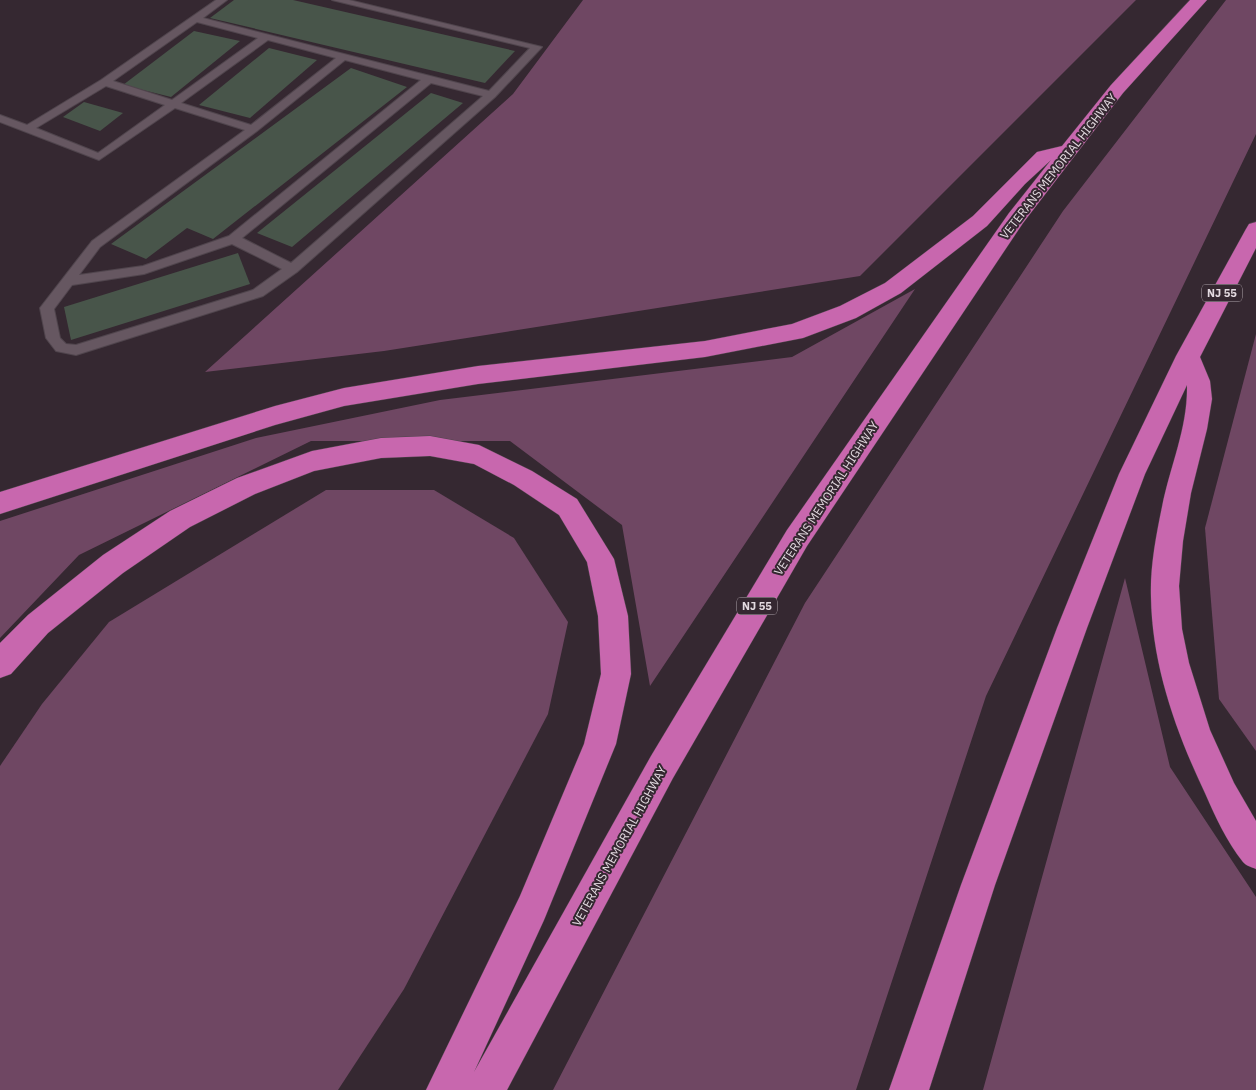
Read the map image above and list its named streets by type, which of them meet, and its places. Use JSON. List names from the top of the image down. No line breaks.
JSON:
{"streets":{"highway":["VETERANS MEMORIAL HIGHWAY","NJ 55"]}}
